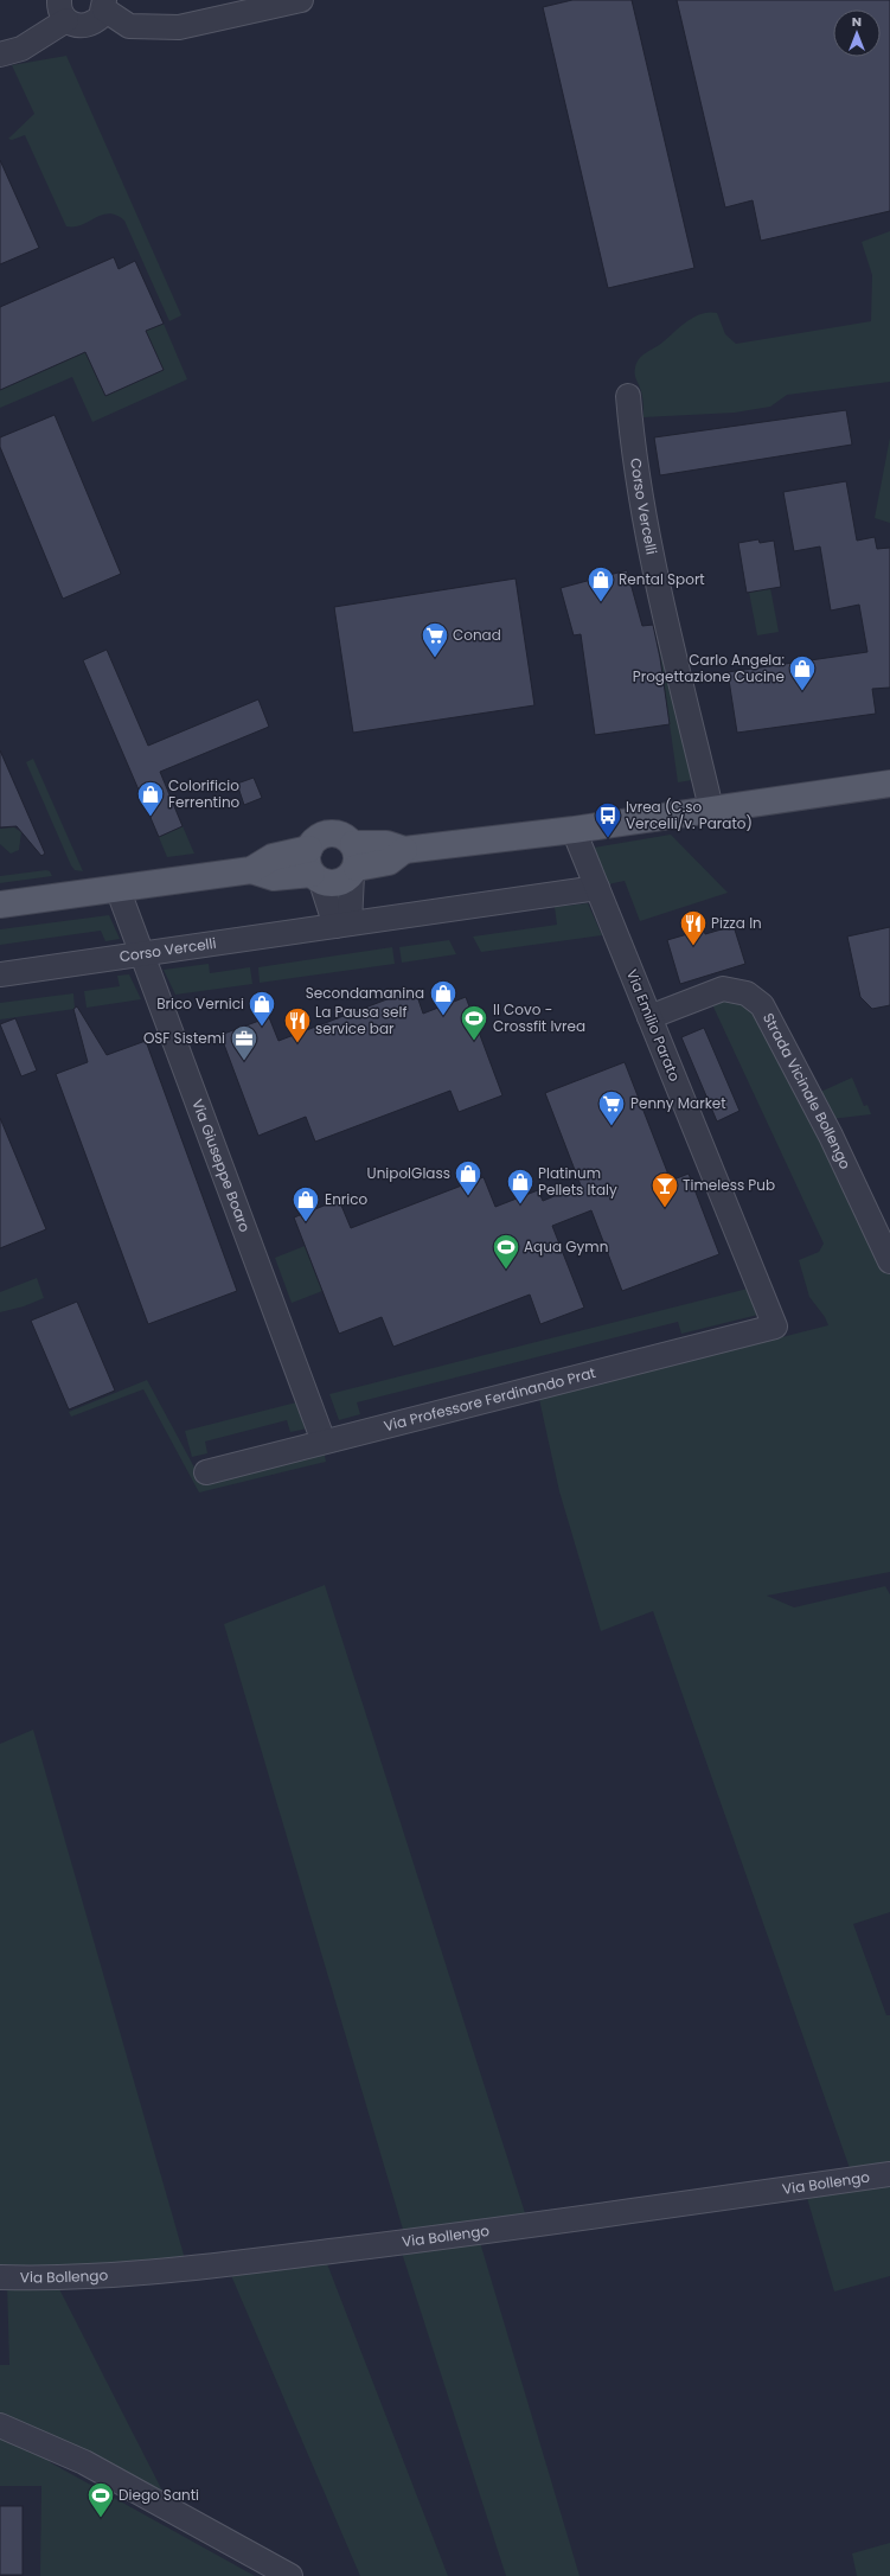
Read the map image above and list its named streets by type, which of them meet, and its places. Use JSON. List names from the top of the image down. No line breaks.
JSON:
{"streets":{"street":["Corso Vercelli","Via Emilio Parato","Strada Vicinale Bollengo","Via Giuseppe Boaro","Via Professore Ferdinando Prat","Via Bollengo"]},"crossings":[["Corso Vercelli","Via Emilio Parato"],["Corso Vercelli","Via Giuseppe Boaro"],["Via Emilio Parato","Strada Vicinale Bollengo"],["Via Emilio Parato","Via Professore Ferdinando Prat"],["Via Giuseppe Boaro","Via Professore Ferdinando Prat"]],"places":{"shop":["Rental Sport","Carlo Angela: Progettazione Cucine","Colorificio Ferrentino","Secondamanina","Brico Vernici","UnipolGlass","Platinum Pellets Italy","Enrico"],"supermarket":["Conad","Penny Market"],"bus stop":["Ivrea (C.so Vercelli/v. Parato)"],"restaurant":["Pizza In","La Pausa self service bar"],"sports":["Il Covo - Crossfit Ivrea","Aqua Gymn","Diego Santi"],"office":["OSF Sistemi"],"bar":["Timeless Pub"]},"north":"top"}
